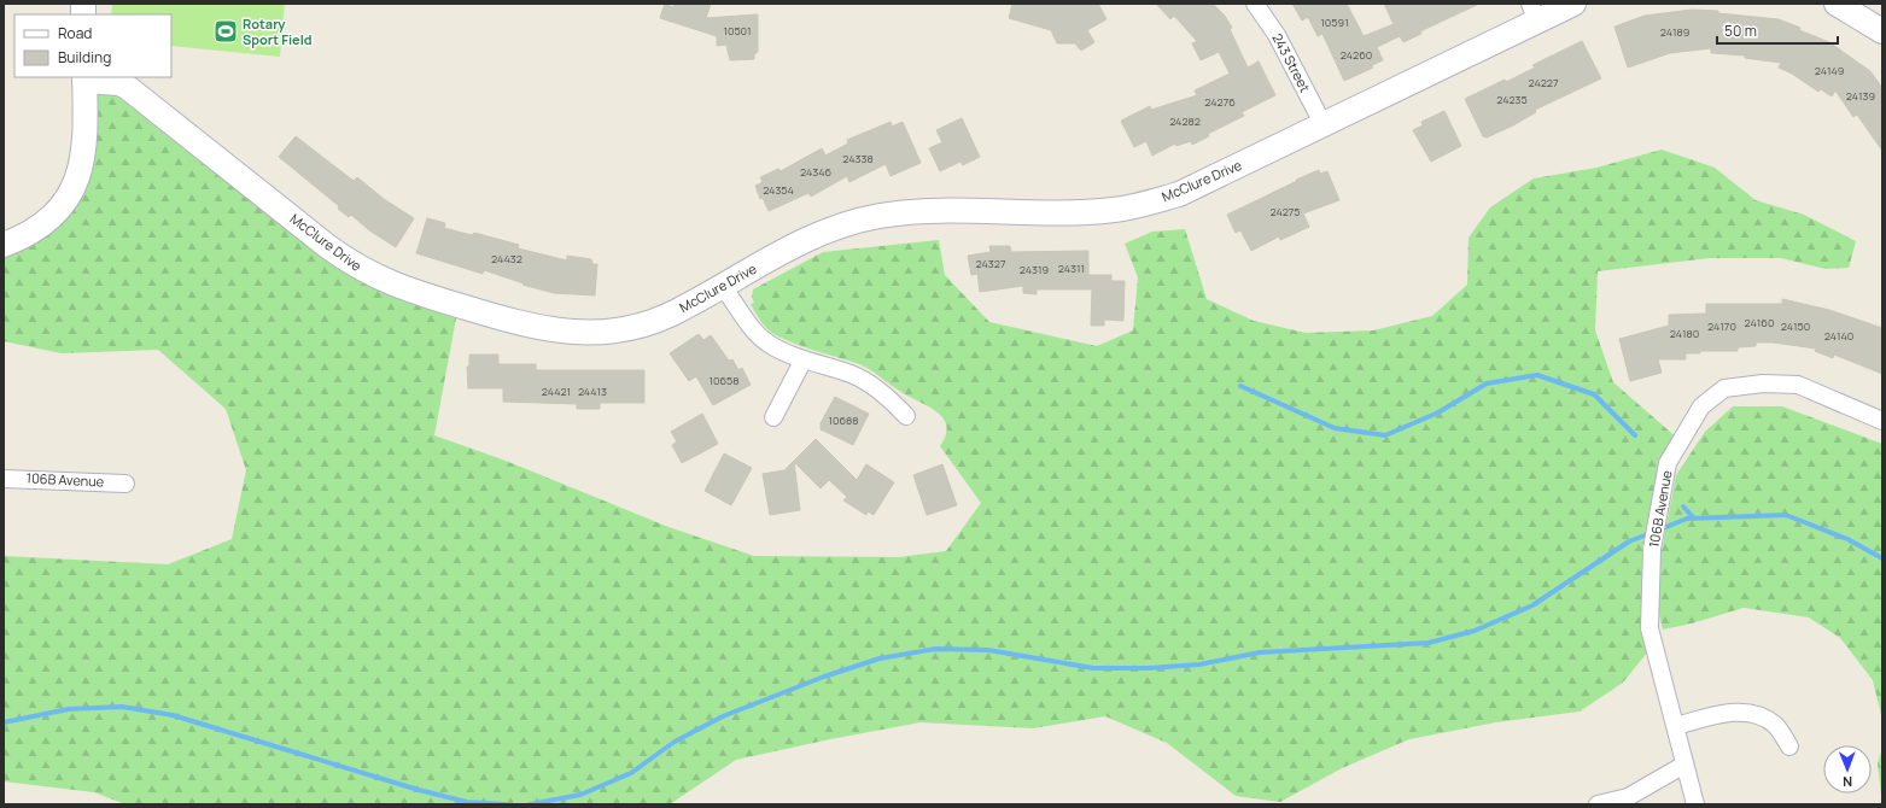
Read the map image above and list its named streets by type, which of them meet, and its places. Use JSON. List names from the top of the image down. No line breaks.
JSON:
{"streets":{"street":["243 Street","McClure Drive","106B Avenue"]},"crossings":[["243 Street","McClure Drive"]],"places":{"sports":["Rotary Sport Field"]},"house_numbers":["10591","10501","24189","24260","24149","24227","24139","24235","24276","24282","24338","24346","24354","24275","24432","24327","24311","24319","24160","24170","24150","24180","24140","10658","24421","24413","10688"],"legend":["Road","Building"],"scale_bar":"50 m","north":"bottom"}
